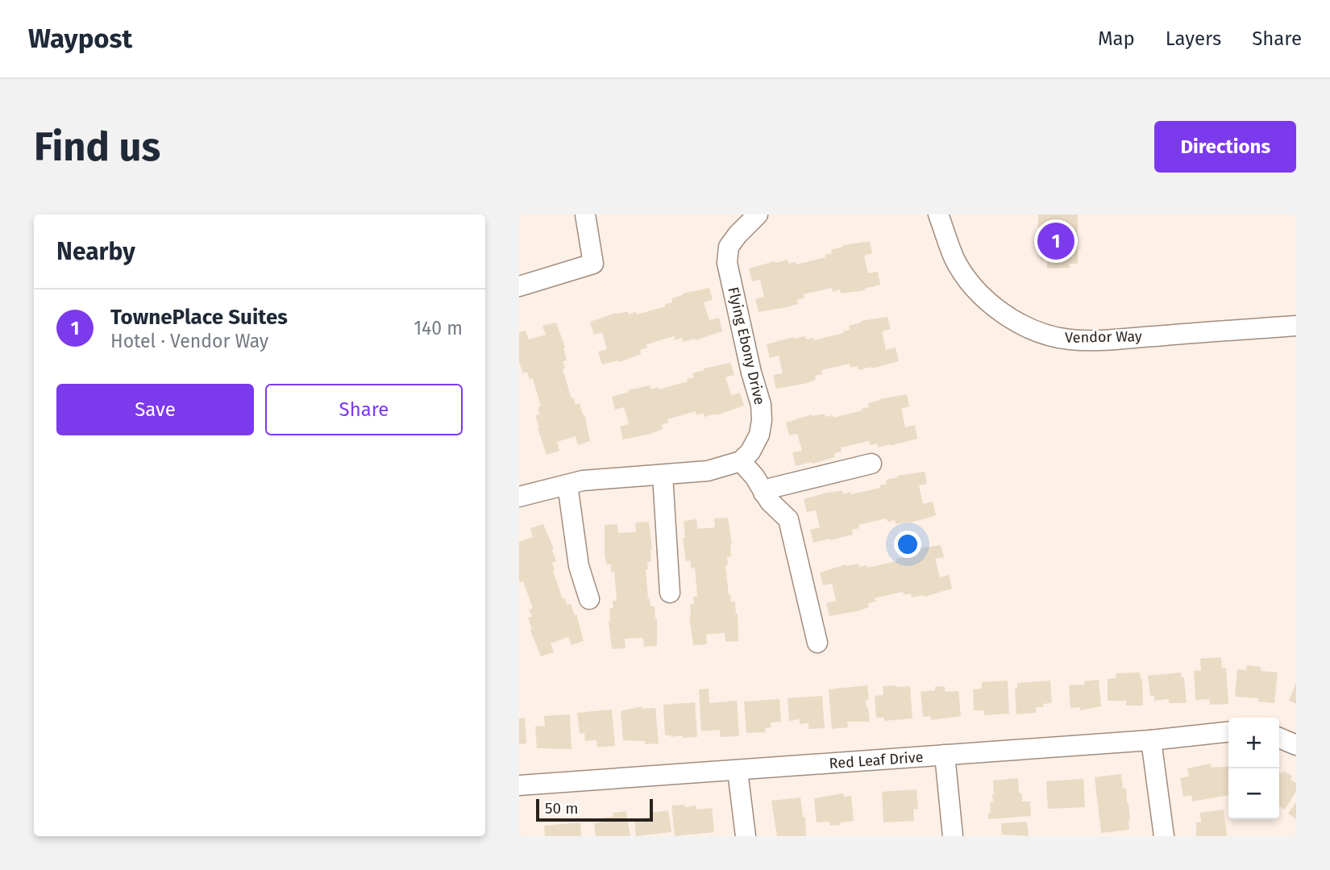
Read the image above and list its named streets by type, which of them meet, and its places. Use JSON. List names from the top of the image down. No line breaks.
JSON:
{"streets":{"street":["Vendor Way","Flying Ebony Drive","Red Leaf Drive"]},"scale_bar":"50 m","page":{"header":"Waypost","nav":["Map","Layers","Share"],"buttons":["Directions",["Save","Share"]],"title":"Find us","heading":"Nearby","pins":"1","list":[{"mark":"1","name":"TownePlace Suites","note":"Hotel · Vendor Way","value":"140 m"}],"map_buttons":["+","−"],"scale":"50 m"}}
